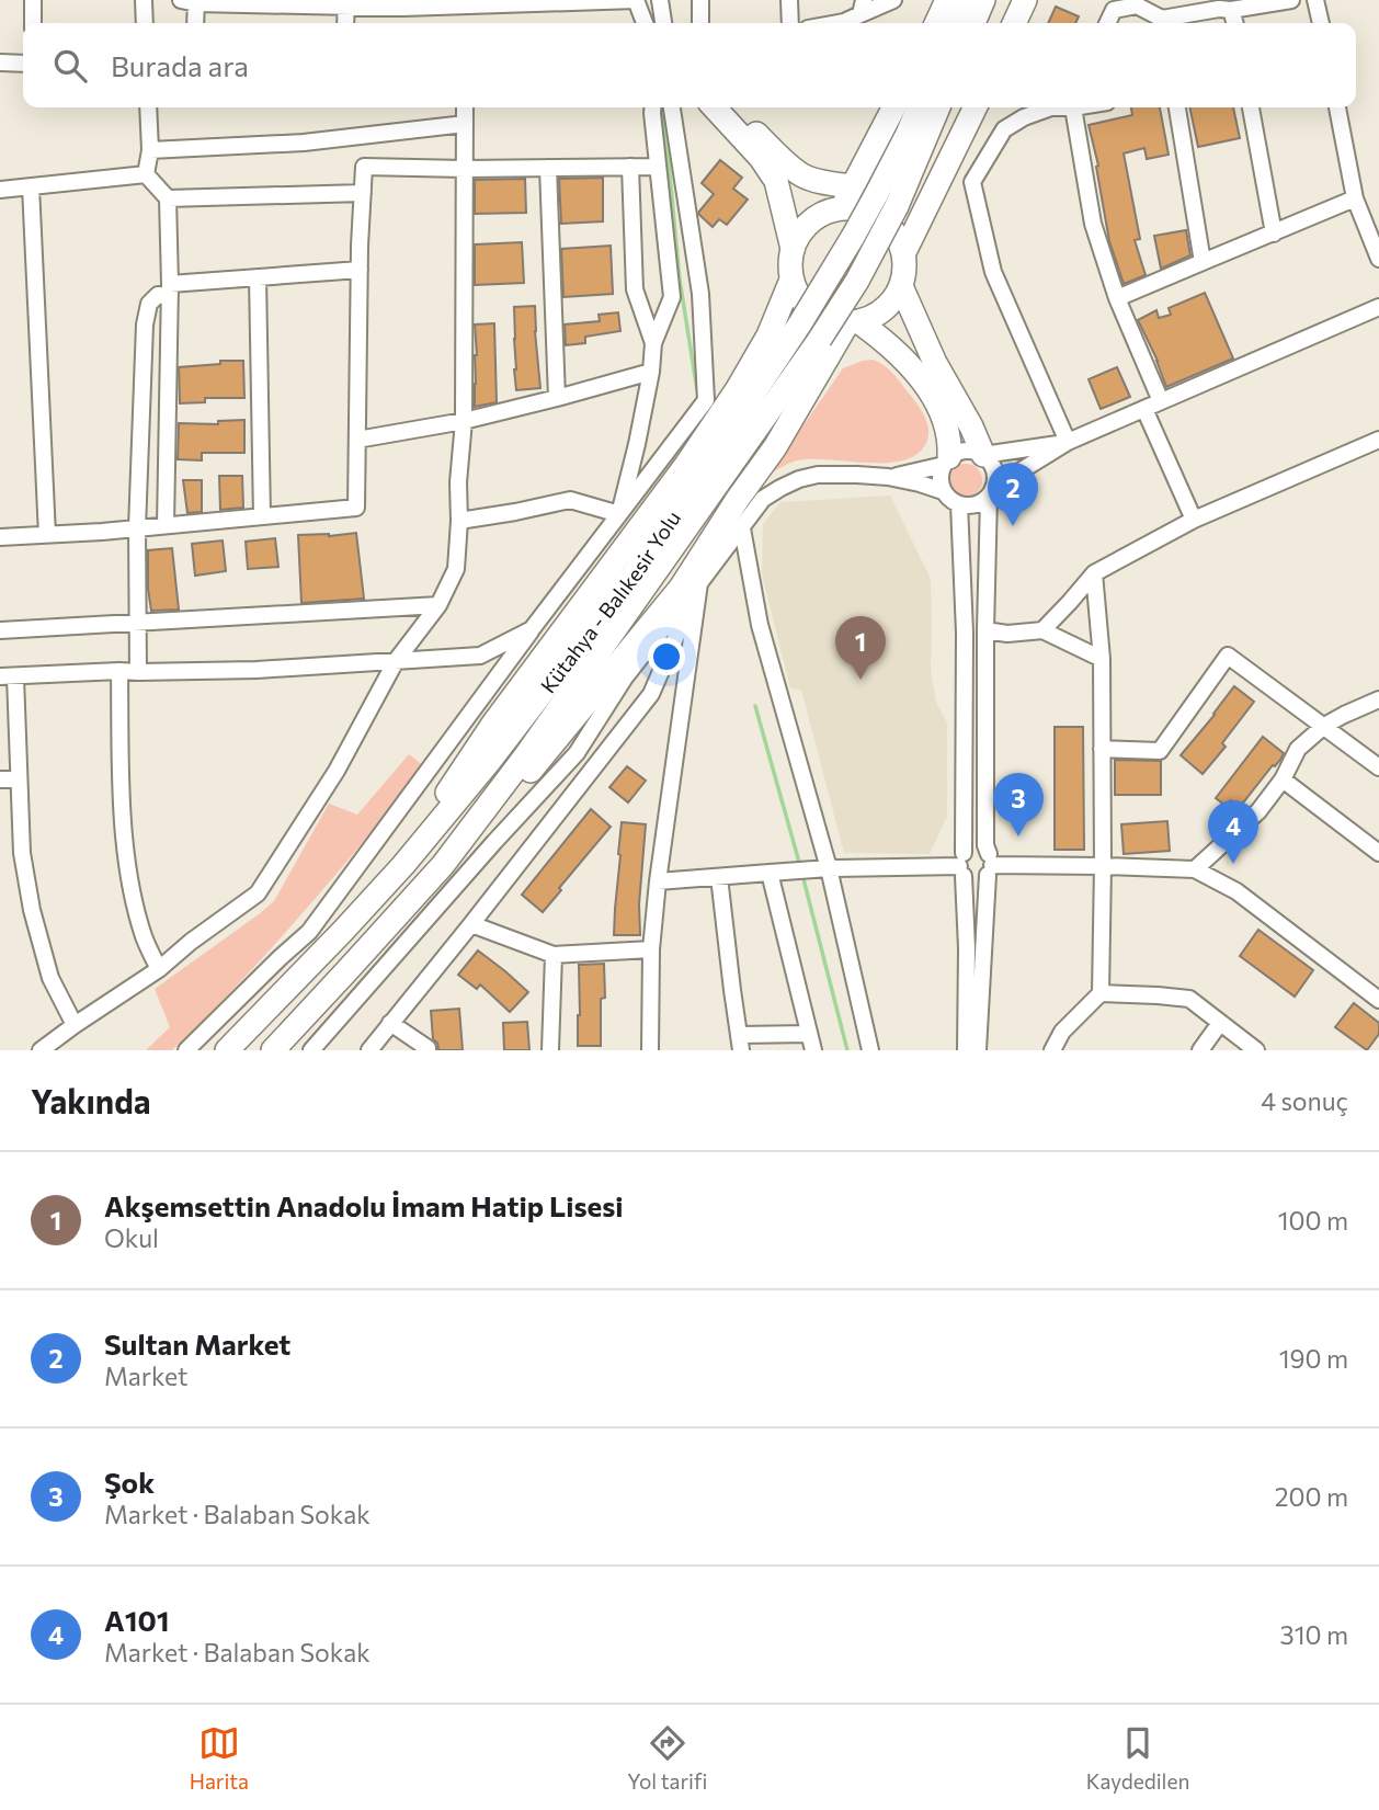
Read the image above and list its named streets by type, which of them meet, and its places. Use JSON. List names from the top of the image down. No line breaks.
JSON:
{"streets":{"highway":["Kütahya - Balıkesir Yolu"]},"page":{"search":"Burada ara","pins":["2","1","3","4"],"heading":["Yakında","4 sonuç"],"list":[{"mark":"1","name":"Akşemsettin Anadolu İmam Hatip Lisesi","note":"Okul","value":"100 m"},{"mark":"2","name":"Sultan Market","note":"Market","value":"190 m"},{"mark":"3","name":"Şok","note":"Market · Balaban Sokak","value":"200 m"},{"mark":"4","name":"A101","note":"Market · Balaban Sokak","value":"310 m"}],"nav":["Harita","Yol tarifi","Kaydedilen"]}}
